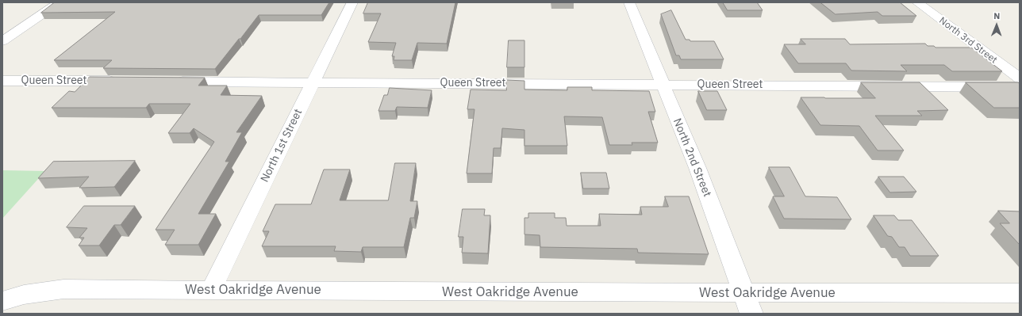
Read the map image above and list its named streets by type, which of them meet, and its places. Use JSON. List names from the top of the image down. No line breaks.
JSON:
{"streets":{"street":["North 3rd Street","Queen Street","North 1st Street","North 2nd Street","West Oakridge Avenue"]},"crossings":[["Queen Street","North 1st Street"],["Queen Street","North 2nd Street"],["North 1st Street","West Oakridge Avenue"],["North 2nd Street","West Oakridge Avenue"]],"north":"top"}
